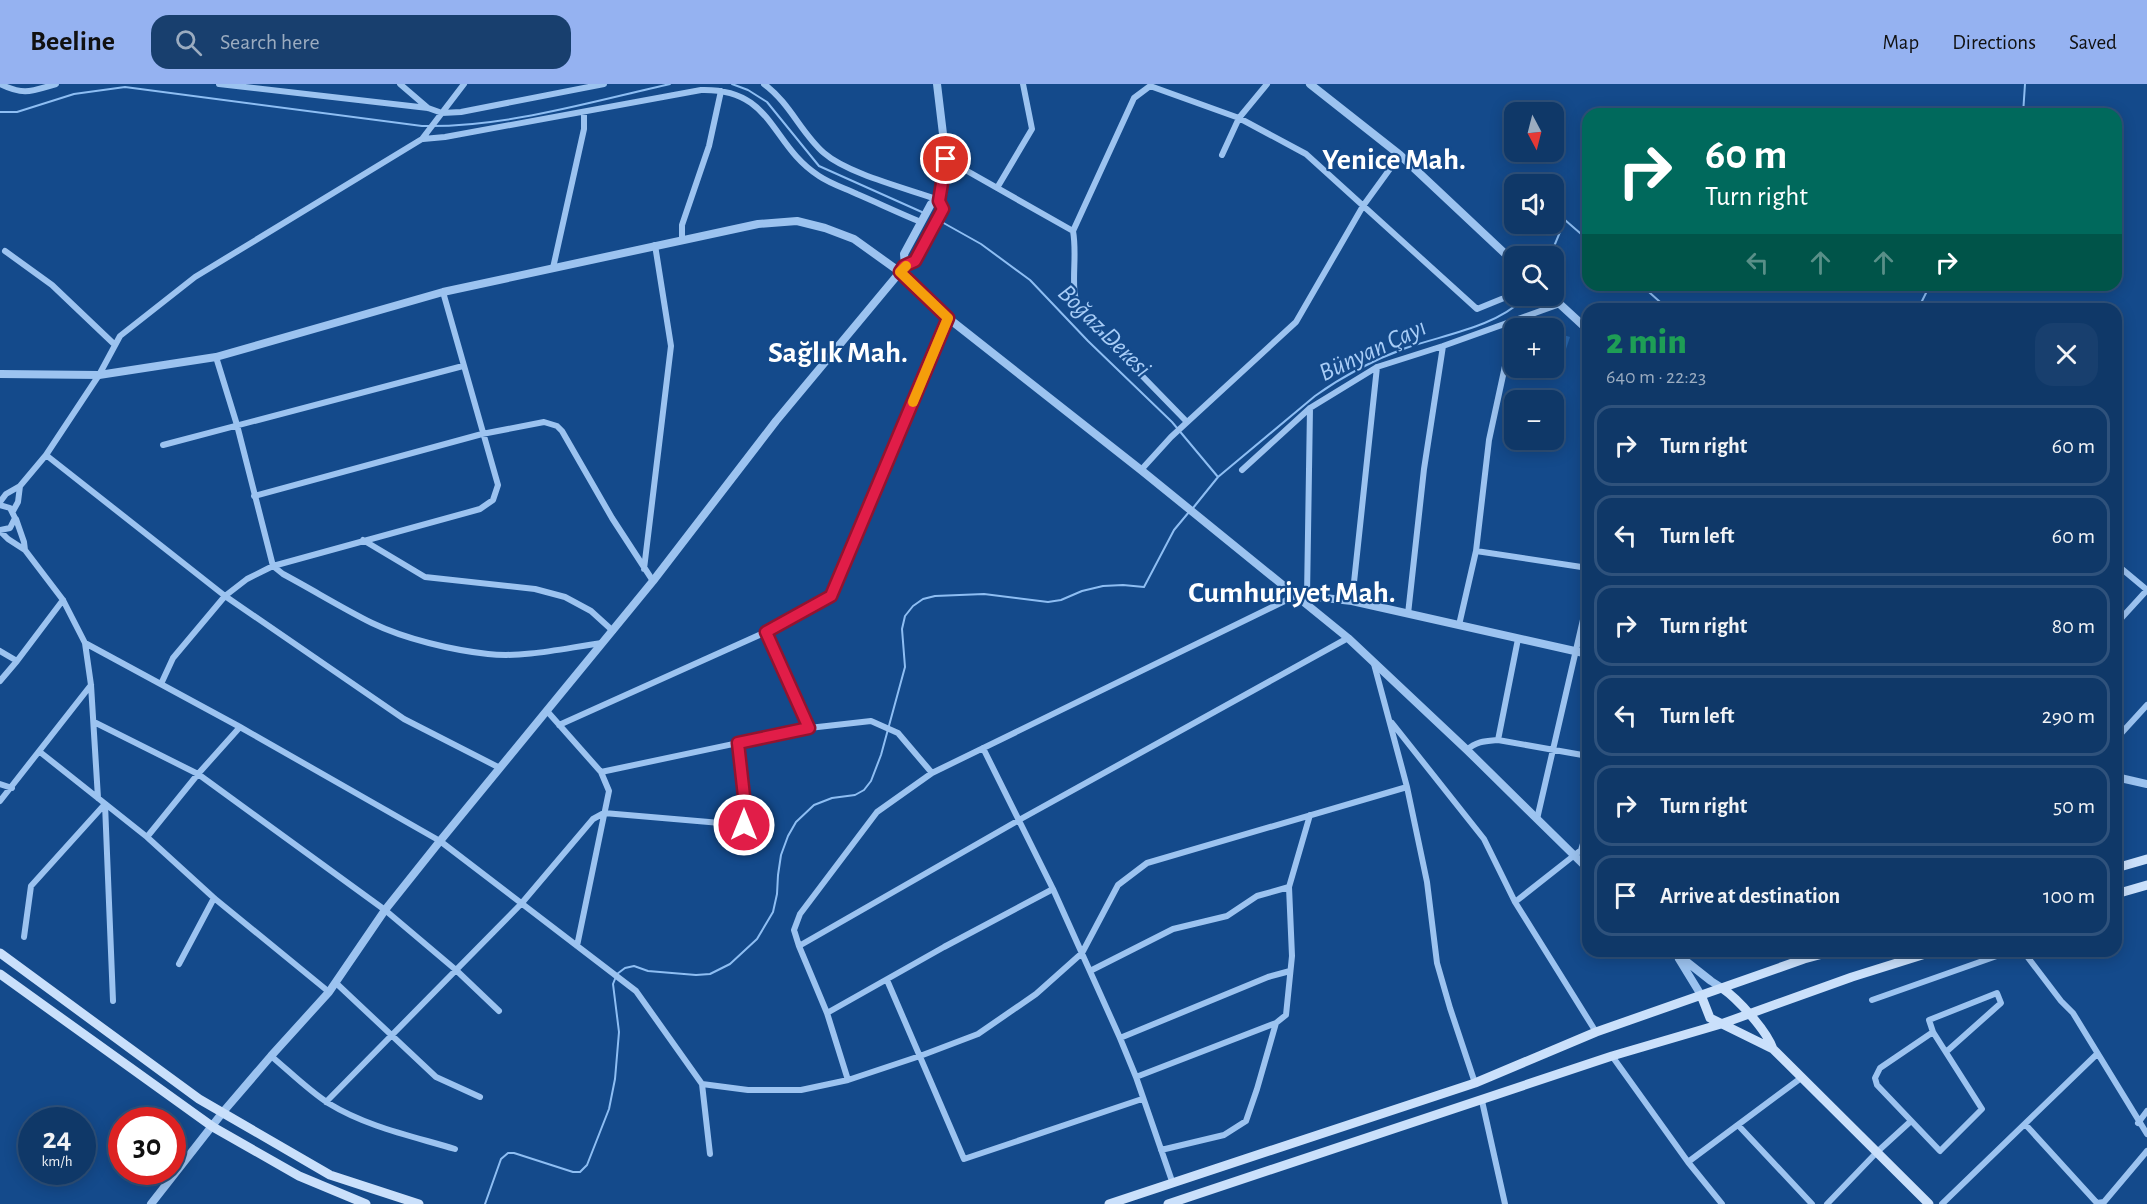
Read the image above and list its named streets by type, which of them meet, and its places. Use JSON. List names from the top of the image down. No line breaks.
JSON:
{"districts":["Yenice Mah.","Sağlık Mah.","Cumhuriyet Mah."],"water":["Boğaz Deresi","Bünyan Çayı"],"north":"bottom","page":{"header":"Beeline","search":"Search here","nav":["Map","Directions","Saved"],"map_buttons":["+","−"],"turn":["60 m","Turn right"],"heading":["2 min","640 m · 22:23"],"list":[{"name":"Turn right","value":"60 m"},{"name":"Turn left","value":"60 m"},{"name":"Turn right","value":"80 m"},{"name":"Turn left","value":"290 m"},{"name":"Turn right","value":"50 m"},{"name":"Arrive at destination","value":"100 m"}],"speed":"24 km/h","limit":"30"}}
